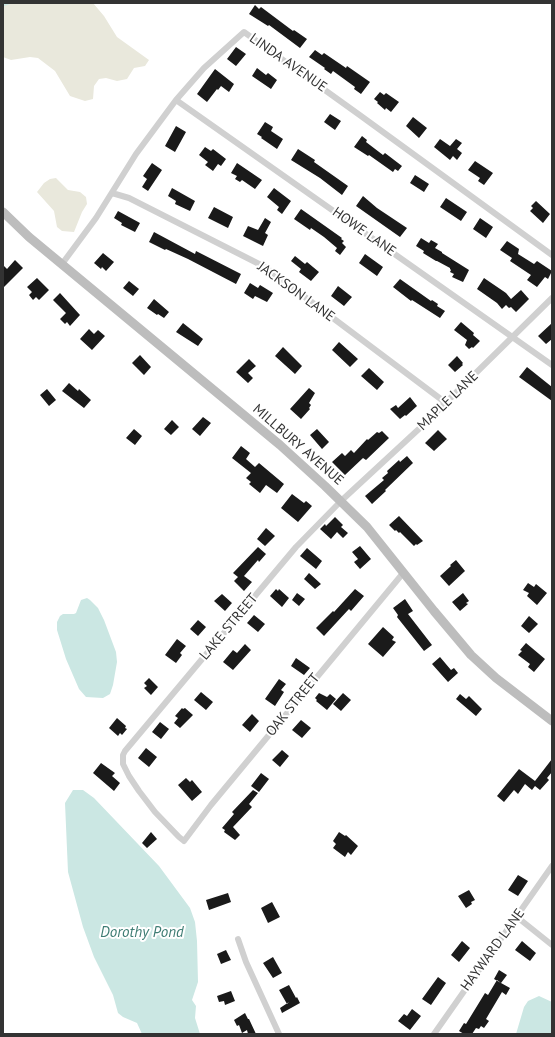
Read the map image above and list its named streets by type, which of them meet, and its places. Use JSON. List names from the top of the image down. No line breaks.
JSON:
{"streets":{"main road":["MILLBURY AVENUE"],"street":["LINDA AVENUE","HOWE LANE","JACKSON LANE","MAPLE LANE","LAKE STREET","OAK STREET","HAYWARD LANE"]},"crossings":[["LINDA AVENUE","HOWE LANE"],["LINDA AVENUE","JACKSON LANE"],["LINDA AVENUE","MILLBURY AVENUE"],["HOWE LANE","MAPLE LANE"],["JACKSON LANE","MAPLE LANE"],["MAPLE LANE","MILLBURY AVENUE"],["MAPLE LANE","LAKE STREET"],["MILLBURY AVENUE","LAKE STREET"],["MILLBURY AVENUE","OAK STREET"],["LAKE STREET","OAK STREET"]],"water":["Dorothy Pond"]}
